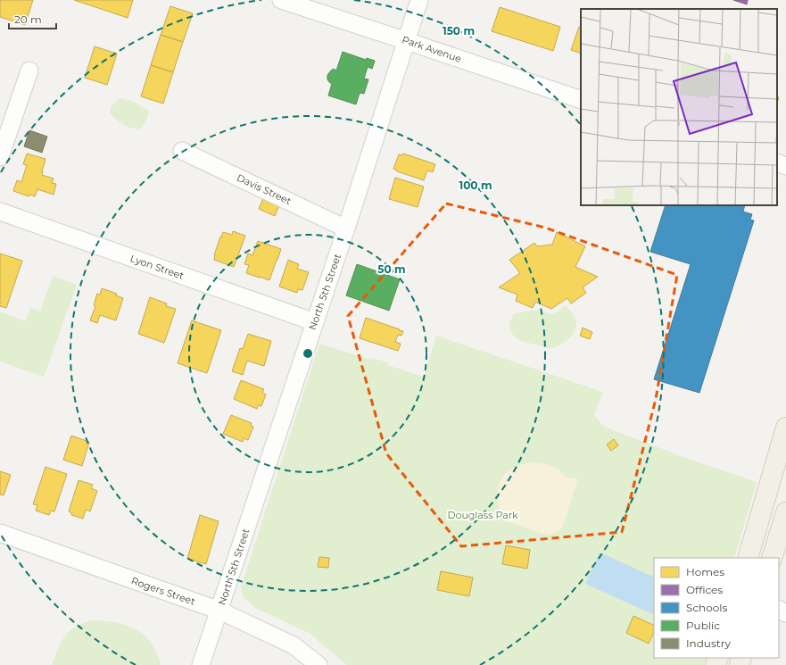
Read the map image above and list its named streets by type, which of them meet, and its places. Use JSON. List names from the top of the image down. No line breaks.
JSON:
{"streets":{"street":["Park Avenue","Davis Street","Lyon Street","North 5th Street","Rogers Street"]},"crossings":[["Park Avenue","North 5th Street"],["Davis Street","North 5th Street"],["Lyon Street","North 5th Street"],["North 5th Street","Rogers Street"]],"parks":["Douglass Park"],"legend":["Homes","Offices","Schools","Public","Industry"],"scale_bar":"20 m","rings":["150 m","100 m","50 m"]}
